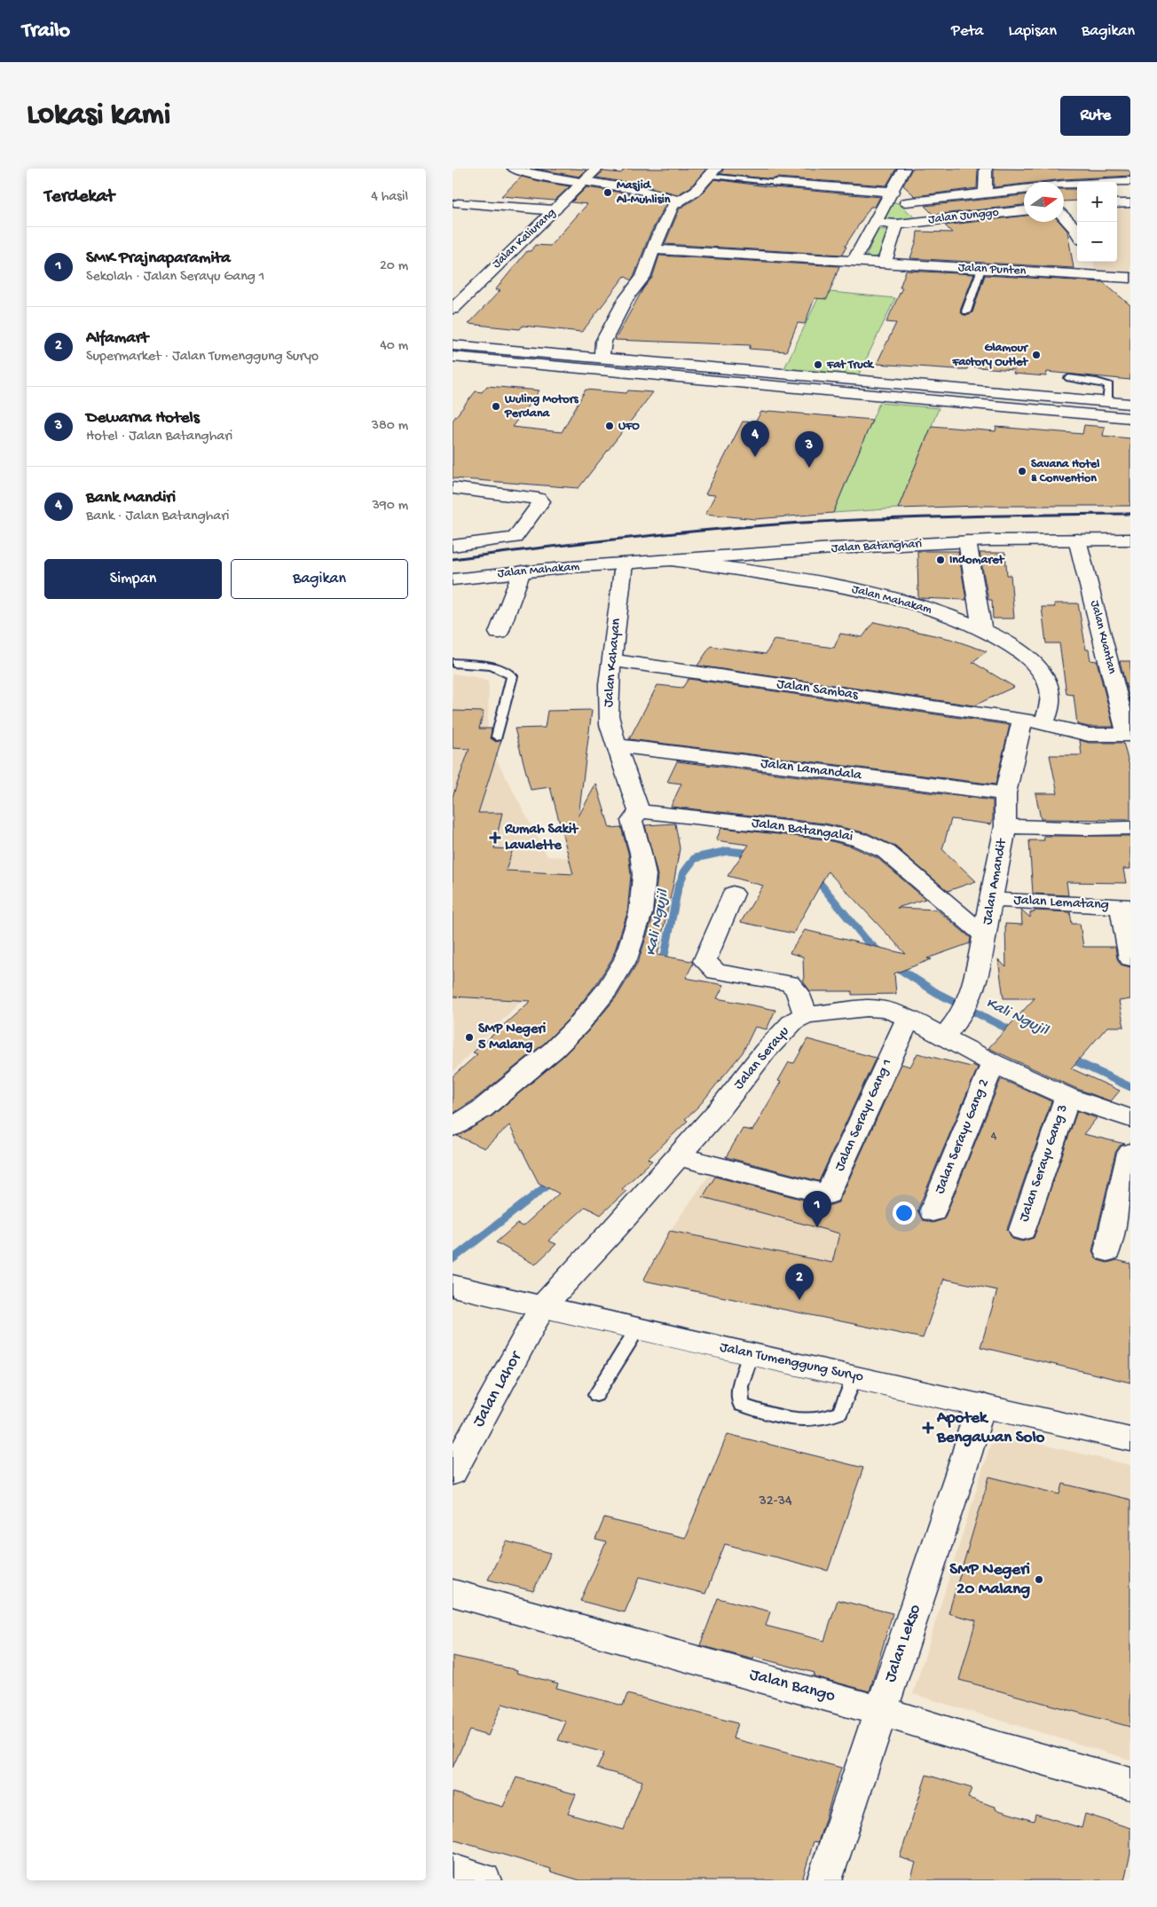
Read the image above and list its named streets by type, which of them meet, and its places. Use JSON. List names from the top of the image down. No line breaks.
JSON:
{"streets":{"main road":["Jalan Junggo","Jalan Kaliurang","Jalan Punten","Jalan Batanghari","Jalan Mahakam","Jalan Kuantan","Jalan Kahayan","Jalan Sambas","Jalan Lamandala","Jalan Batangalai","Jalan Amandit","Jalan Lematang","Jalan Serayu","Jalan Serayu Gang 1","Jalan Serayu Gang 2","Jalan Serayu Gang 3","Jalan Tumenggung Suryo","Jalan Lahor","Jalan Lekso","Jalan Bango"]},"crossings":[["Jalan Batanghari","Jalan Mahakam"],["Jalan Batanghari","Jalan Kuantan"],["Jalan Batanghari","Jalan Kahayan"],["Jalan Mahakam","Jalan Kahayan"],["Jalan Mahakam","Jalan Sambas"],["Jalan Mahakam","Jalan Amandit"],["Jalan Kuantan","Jalan Sambas"],["Jalan Kahayan","Jalan Sambas"],["Jalan Kahayan","Jalan Lamandala"],["Jalan Kahayan","Jalan Batangalai"],["Jalan Sambas","Jalan Amandit"],["Jalan Lamandala","Jalan Amandit"],["Jalan Batangalai","Jalan Amandit"],["Jalan Amandit","Jalan Lematang"],["Jalan Amandit","Jalan Serayu"],["Jalan Serayu","Jalan Serayu Gang 1"],["Jalan Serayu","Jalan Serayu Gang 2"],["Jalan Serayu","Jalan Serayu Gang 3"],["Jalan Serayu","Jalan Tumenggung Suryo"],["Jalan Serayu","Jalan Lahor"],["Jalan Tumenggung Suryo","Jalan Lahor"],["Jalan Tumenggung Suryo","Jalan Lekso"],["Jalan Lekso","Jalan Bango"]],"water":["Kali Ngujil"],"places":{"other":["Masjid Al-Muhlisin","Glamour Factory Outlet","Fat Truck","Wuling Motors Perdana","UFO","Savana Hotel & Convention","Indomaret","SMP Negeri 5 Malang","SMP Negeri 20 Malang"],"health":["Rumah Sakit Lavalette","Apotek Bengawan Solo"]},"house_numbers":["4","32-34"],"north":"right","page":{"header":"Trailo","nav":["Peta","Lapisan","Bagikan"],"buttons":["Rute",["Simpan","Bagikan"]],"title":"Lokasi kami","heading":["Terdekat","4 hasil"],"map_buttons":["+","−"],"list":[{"mark":"1","name":"SMK Prajnaparamita","note":"Sekolah · Jalan Serayu Gang 1","value":"20 m"},{"mark":"2","name":"Alfamart","note":"Supermarket · Jalan Tumenggung Suryo","value":"40 m"},{"mark":"3","name":"Dewarna Hotels","note":"Hotel · Jalan Batanghari","value":"380 m"},{"mark":"4","name":"Bank Mandiri","note":"Bank · Jalan Batanghari","value":"390 m"}],"pins":["4","3","1","2"]}}
